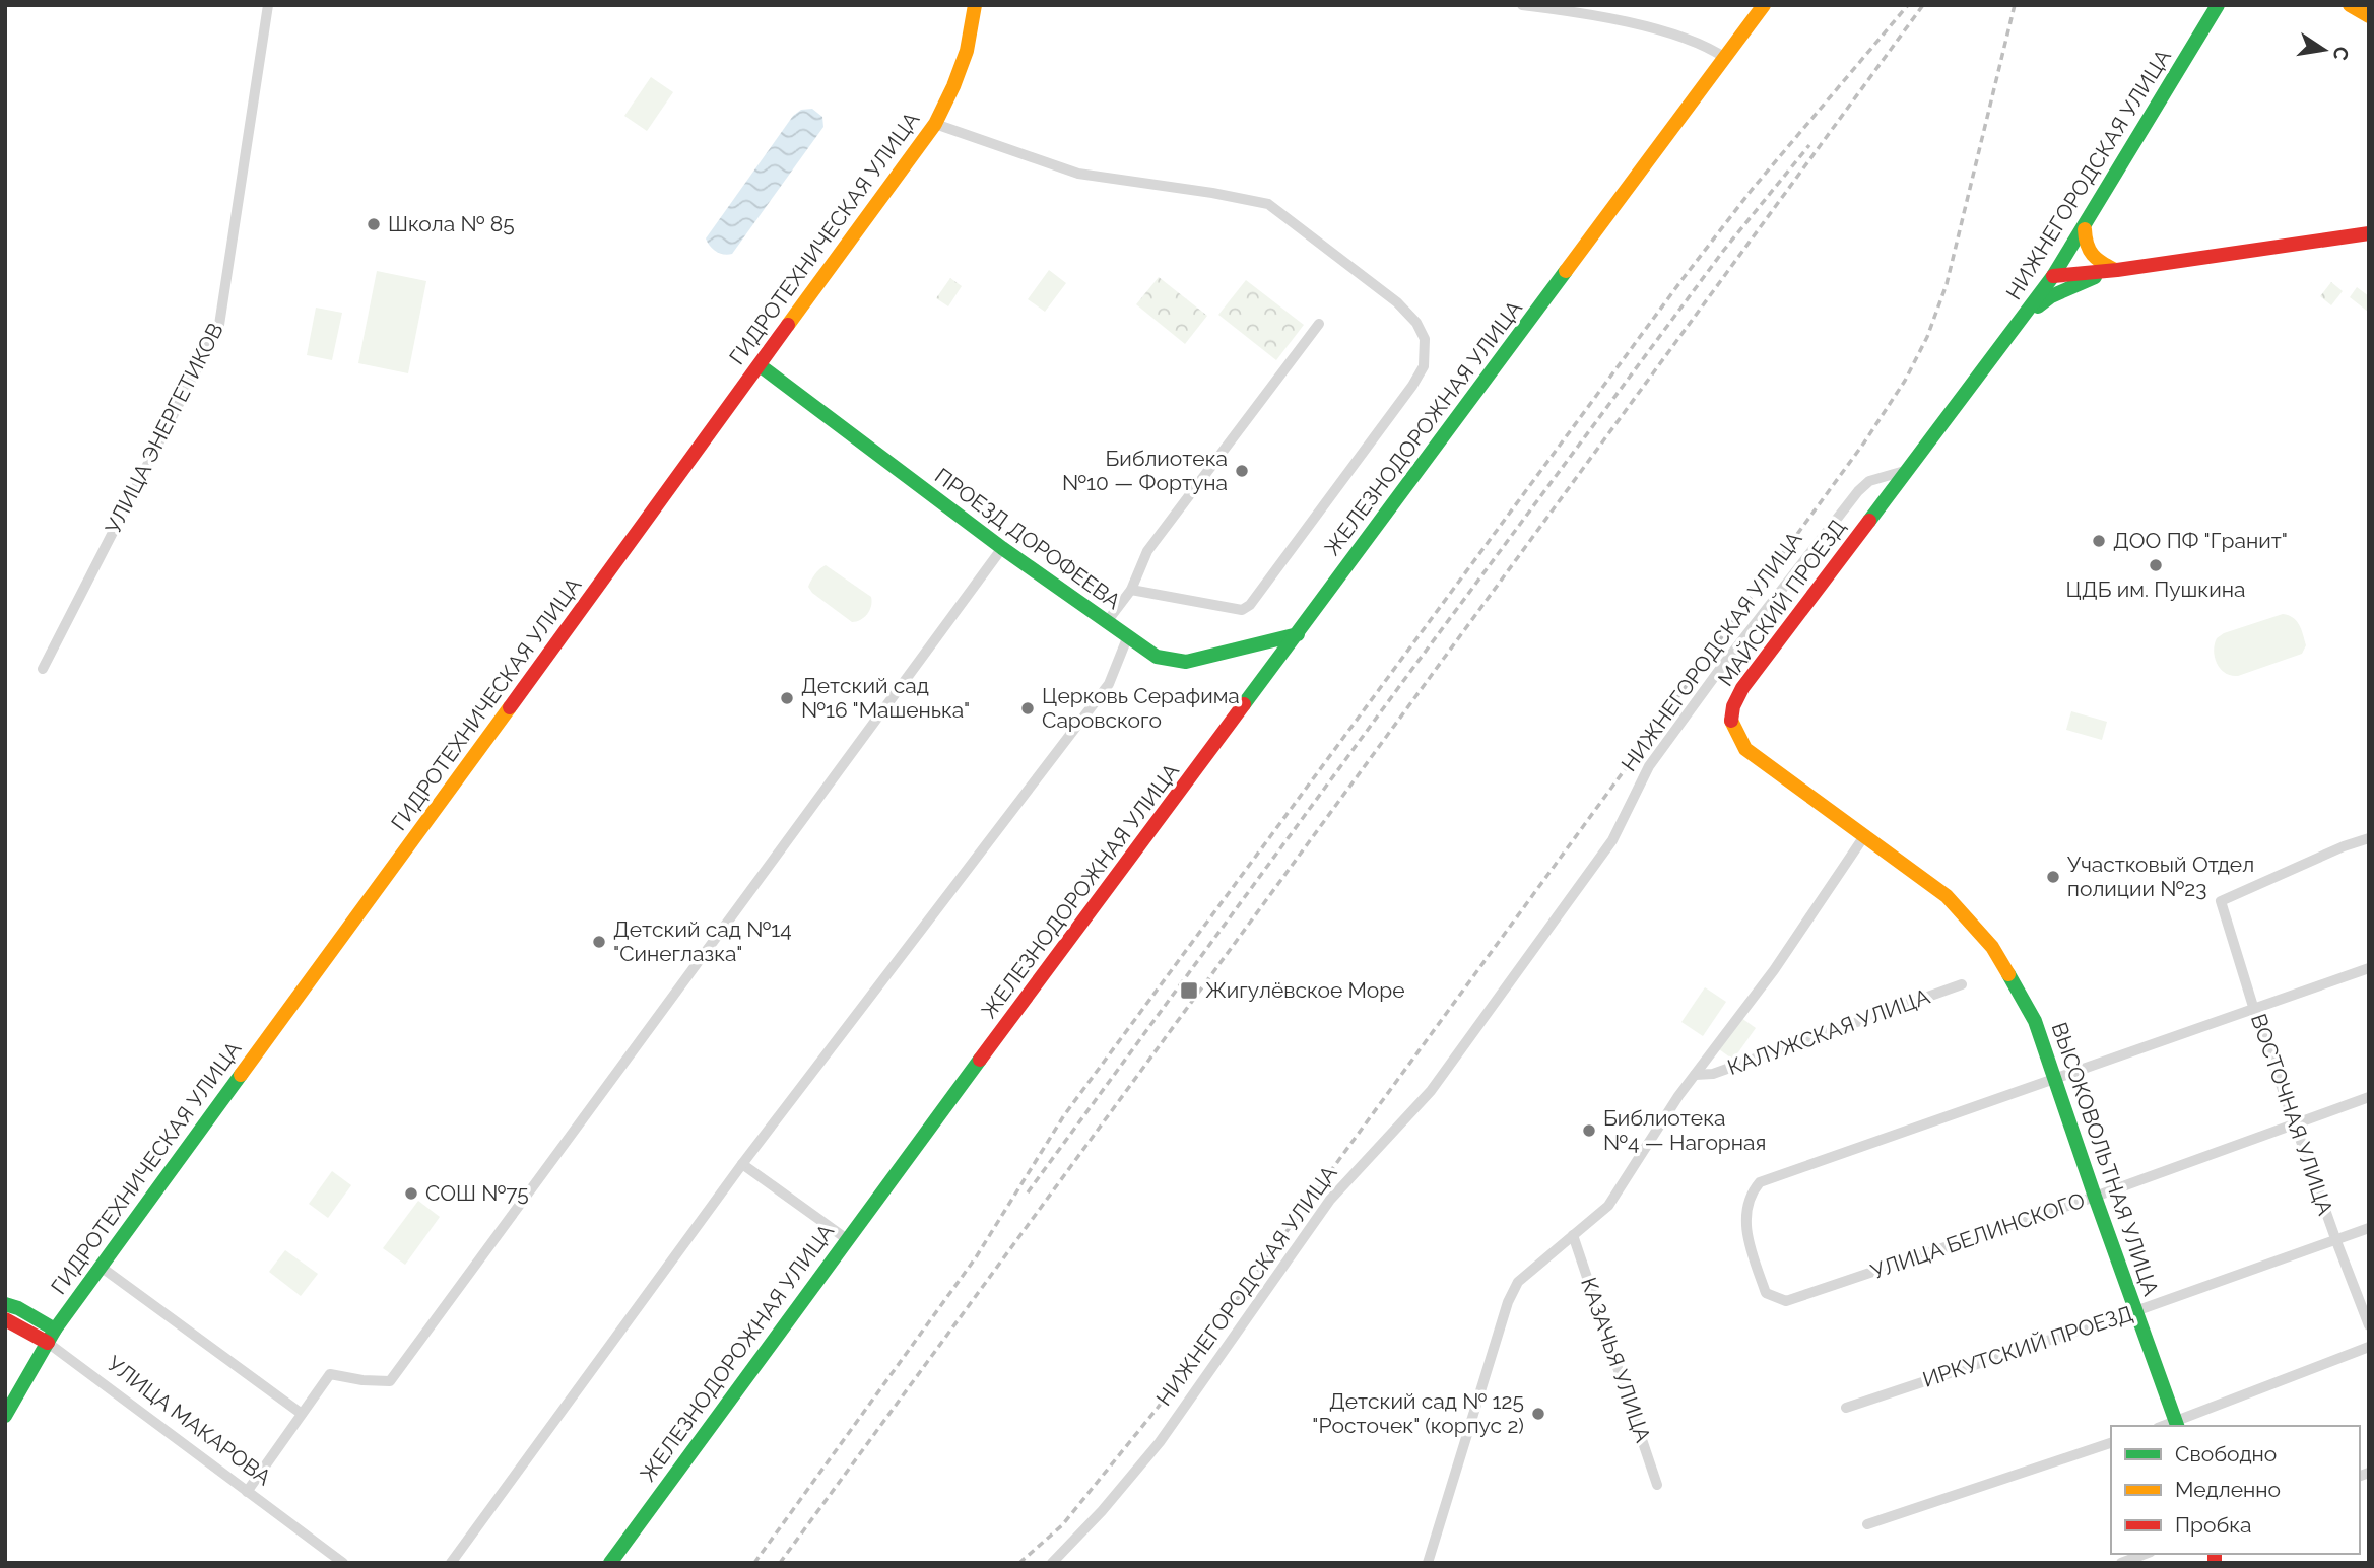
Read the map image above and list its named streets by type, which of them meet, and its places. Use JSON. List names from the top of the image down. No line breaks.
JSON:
{"streets":{"main road":["НИЖНЕГОРОДСКАЯ УЛИЦА","ГИДРОТЕХНИЧЕСКАЯ УЛИЦА","ЖЕЛЕЗНОДОРОЖНАЯ УЛИЦА","ПРОЕЗД ДОРОФЕЕВА","МАЙСКИЙ ПРОЕЗД","ВЫСОКОВОЛЬТНАЯ УЛИЦА"],"street":["УЛИЦА ЭНЕРГЕТИКОВ","КАЛУЖСКАЯ УЛИЦА","ВОСТОЧНАЯ УЛИЦА","УЛИЦА БЕЛИНСКОГО","ИРКУТСКИЙ ПРОЕЗД","КАЗАЧЬЯ УЛИЦА","УЛИЦА МАКАРОВА"]},"crossings":[["НИЖНЕГОРОДСКАЯ УЛИЦА","МАЙСКИЙ ПРОЕЗД"],["ГИДРОТЕХНИЧЕСКАЯ УЛИЦА","ПРОЕЗД ДОРОФЕЕВА"],["ГИДРОТЕХНИЧЕСКАЯ УЛИЦА","УЛИЦА МАКАРОВА"],["ЖЕЛЕЗНОДОРОЖНАЯ УЛИЦА","ПРОЕЗД ДОРОФЕЕВА"],["МАЙСКИЙ ПРОЕЗД","ВЫСОКОВОЛЬТНАЯ УЛИЦА"],["ВОСТОЧНАЯ УЛИЦА","УЛИЦА БЕЛИНСКОГО"],["ВОСТОЧНАЯ УЛИЦА","ИРКУТСКИЙ ПРОЕЗД"],["ВЫСОКОВОЛЬТНАЯ УЛИЦА","УЛИЦА БЕЛИНСКОГО"],["ВЫСОКОВОЛЬТНАЯ УЛИЦА","ИРКУТСКИЙ ПРОЕЗД"]],"places":{"other":["Школа № 85","Библиотека №10 — Фортуна","ДОО ПФ \"Гранит\"","ЦДБ им. Пушкина","Детский сад №16 \"Машенька\"","Церковь Серафима Саровского","Участковый Отдел полиции №23","Детский сад №14 \"Синеглазка\"","Библиотека №4 — Нагорная","СОШ №75","Детский сад № 125 \"Росточек\" (корпус 2)"],"transit":["Жигулёвское Море"]},"legend":["Свободно","Медленно","Пробка"],"north":"right"}
